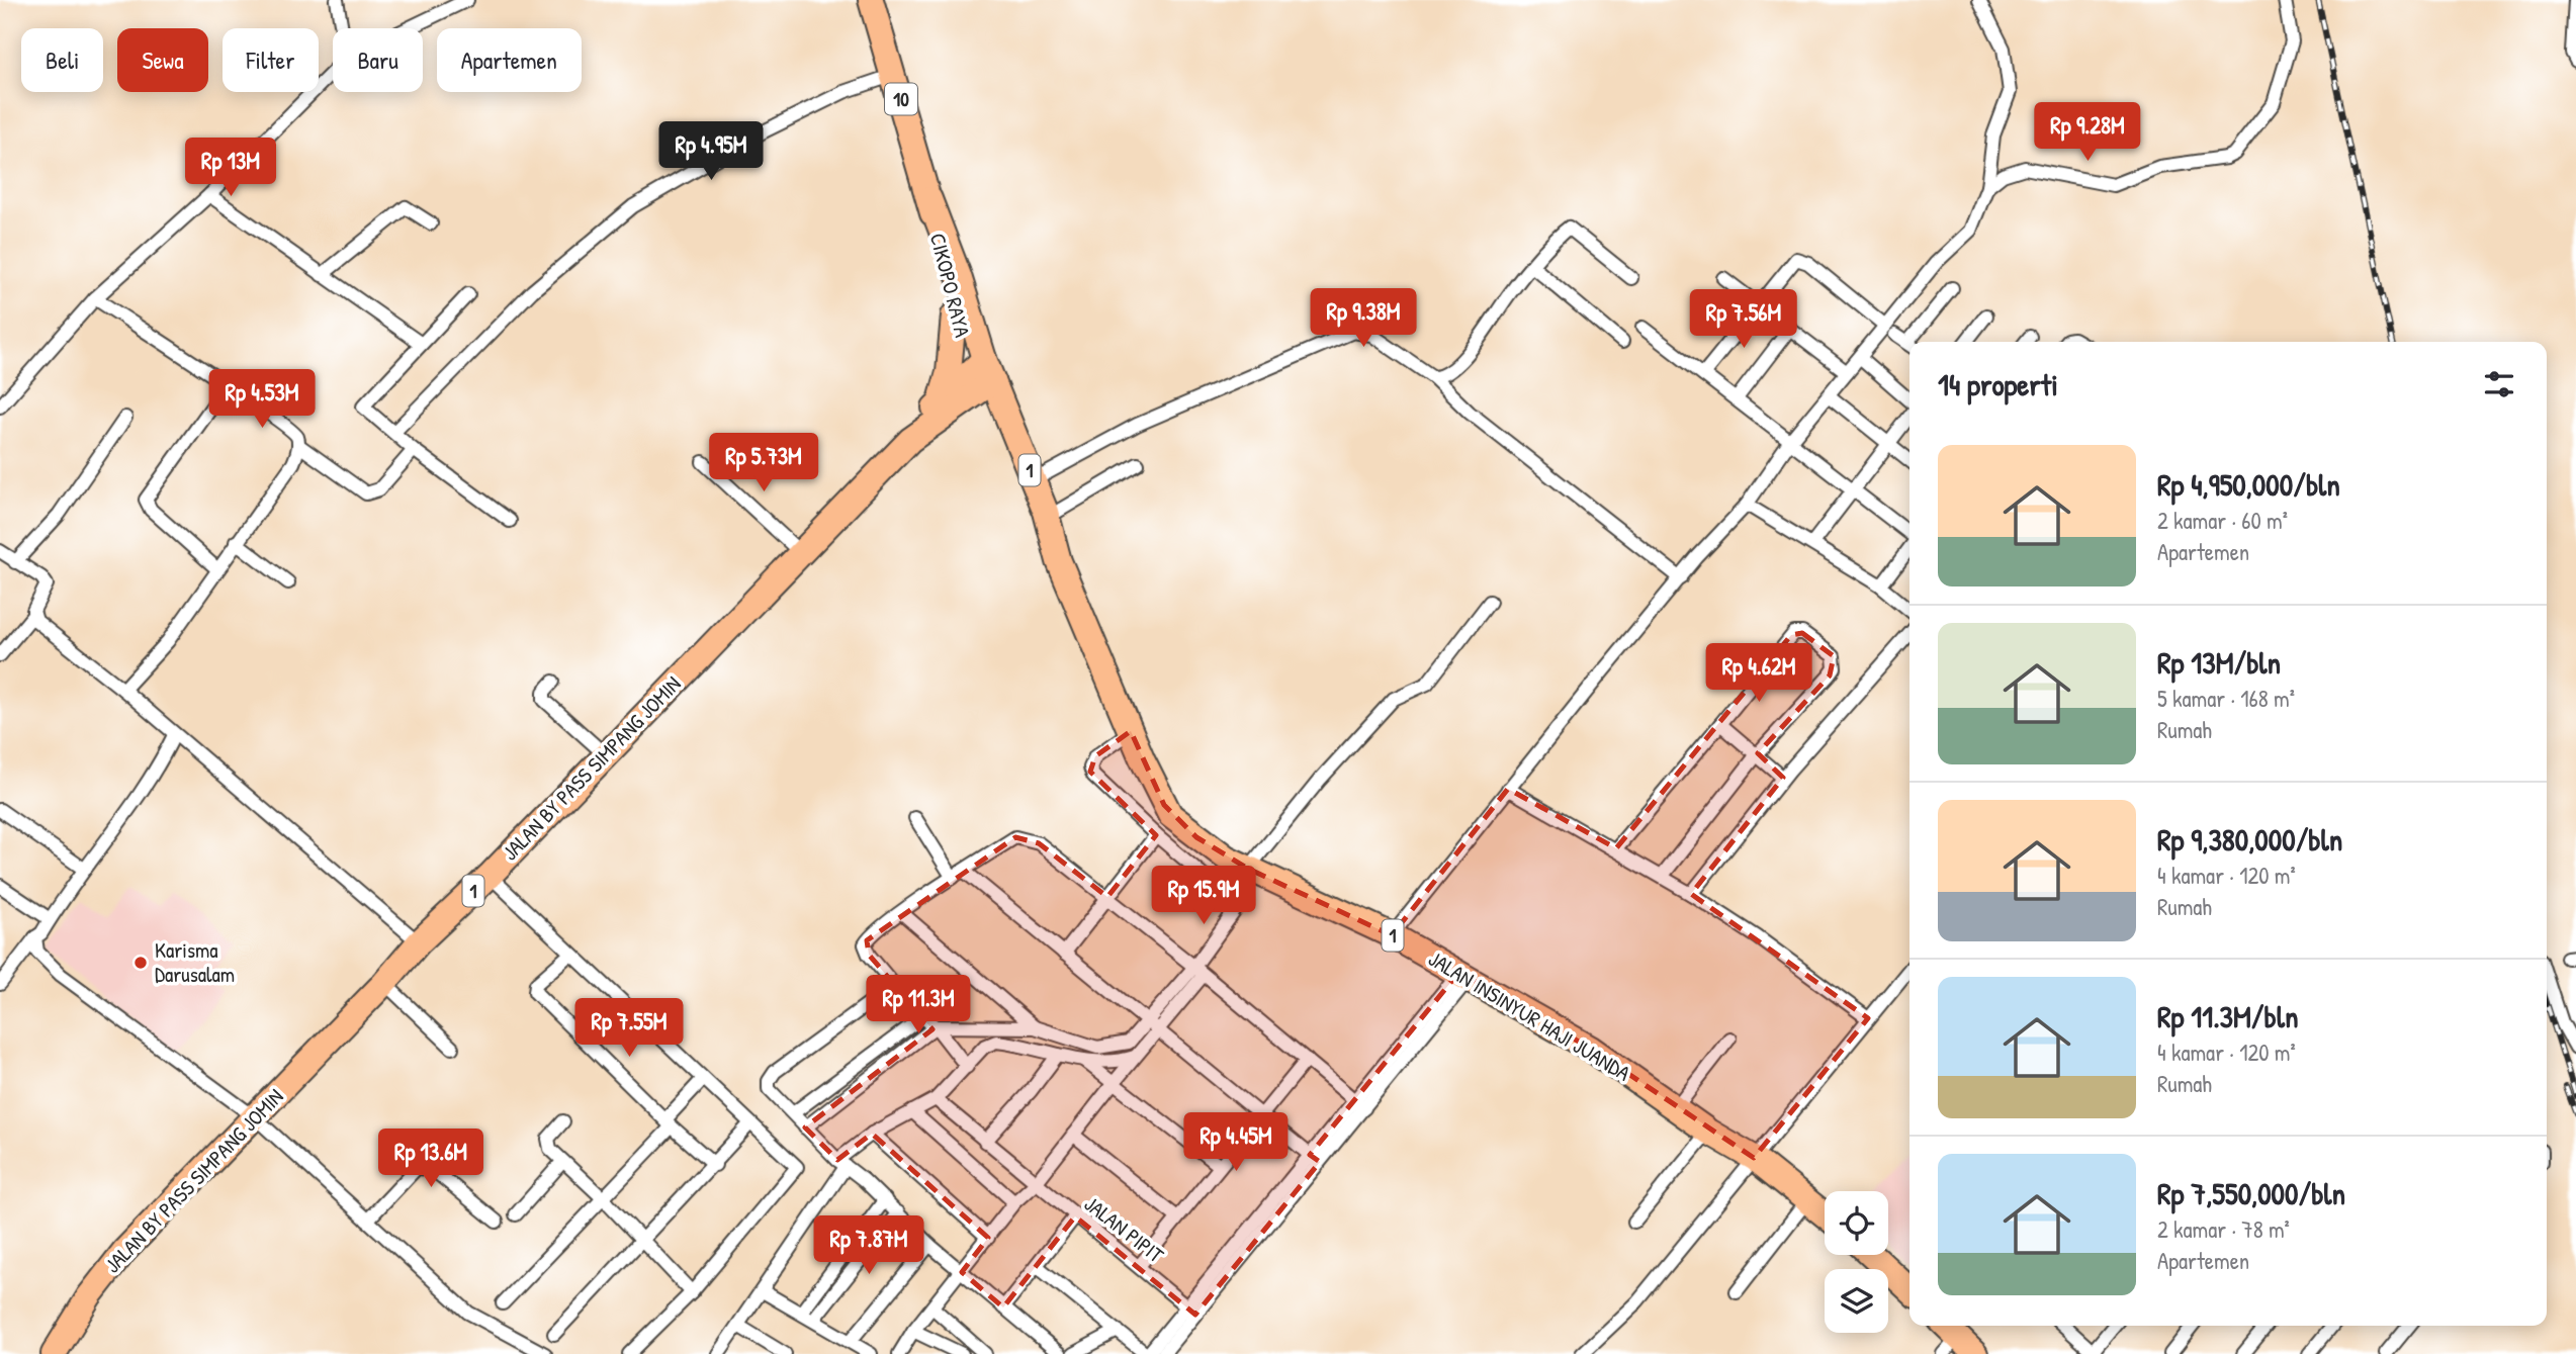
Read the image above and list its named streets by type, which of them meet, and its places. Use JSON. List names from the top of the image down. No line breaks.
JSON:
{"streets":{"highway":["10","CIKOPO RAYA","1","JALAN BY PASS SIMPANG JOMIN","JALAN INSINYUR HAJI JUANDA"],"street":["JALAN PIPIT"]},"crossings":[["CIKOPO RAYA","JALAN BY PASS SIMPANG JOMIN"],["CIKOPO RAYA","JALAN INSINYUR HAJI JUANDA"],["JALAN BY PASS SIMPANG JOMIN","JALAN INSINYUR HAJI JUANDA"]],"places":["Karisma Darusalam"],"page":{"chip":["Beli","Sewa","Filter","Baru","Apartemen"],"price":["Rp 9.28M","Rp 4.95M","Rp 13M","Rp 9.38M","Rp 7.56M","Rp 4.53M","Rp 5.73M","Rp 4.62M","Rp 15.9M","Rp 11.3M","Rp 7.55M","Rp 4.45M","Rp 13.6M","Rp 7.87M"],"heading":"14 properti","list":[{"name":"Rp 4,950,000/bln","note":"2 kamar · 60 m² · Apartemen"},{"name":"Rp 13M/bln","note":"5 kamar · 168 m² · Rumah"},{"name":"Rp 9,380,000/bln","note":"4 kamar · 120 m² · Rumah"},{"name":"Rp 11.3M/bln","note":"4 kamar · 120 m² · Rumah"},{"name":"Rp 7,550,000/bln","note":"2 kamar · 78 m² · Apartemen"}]}}
